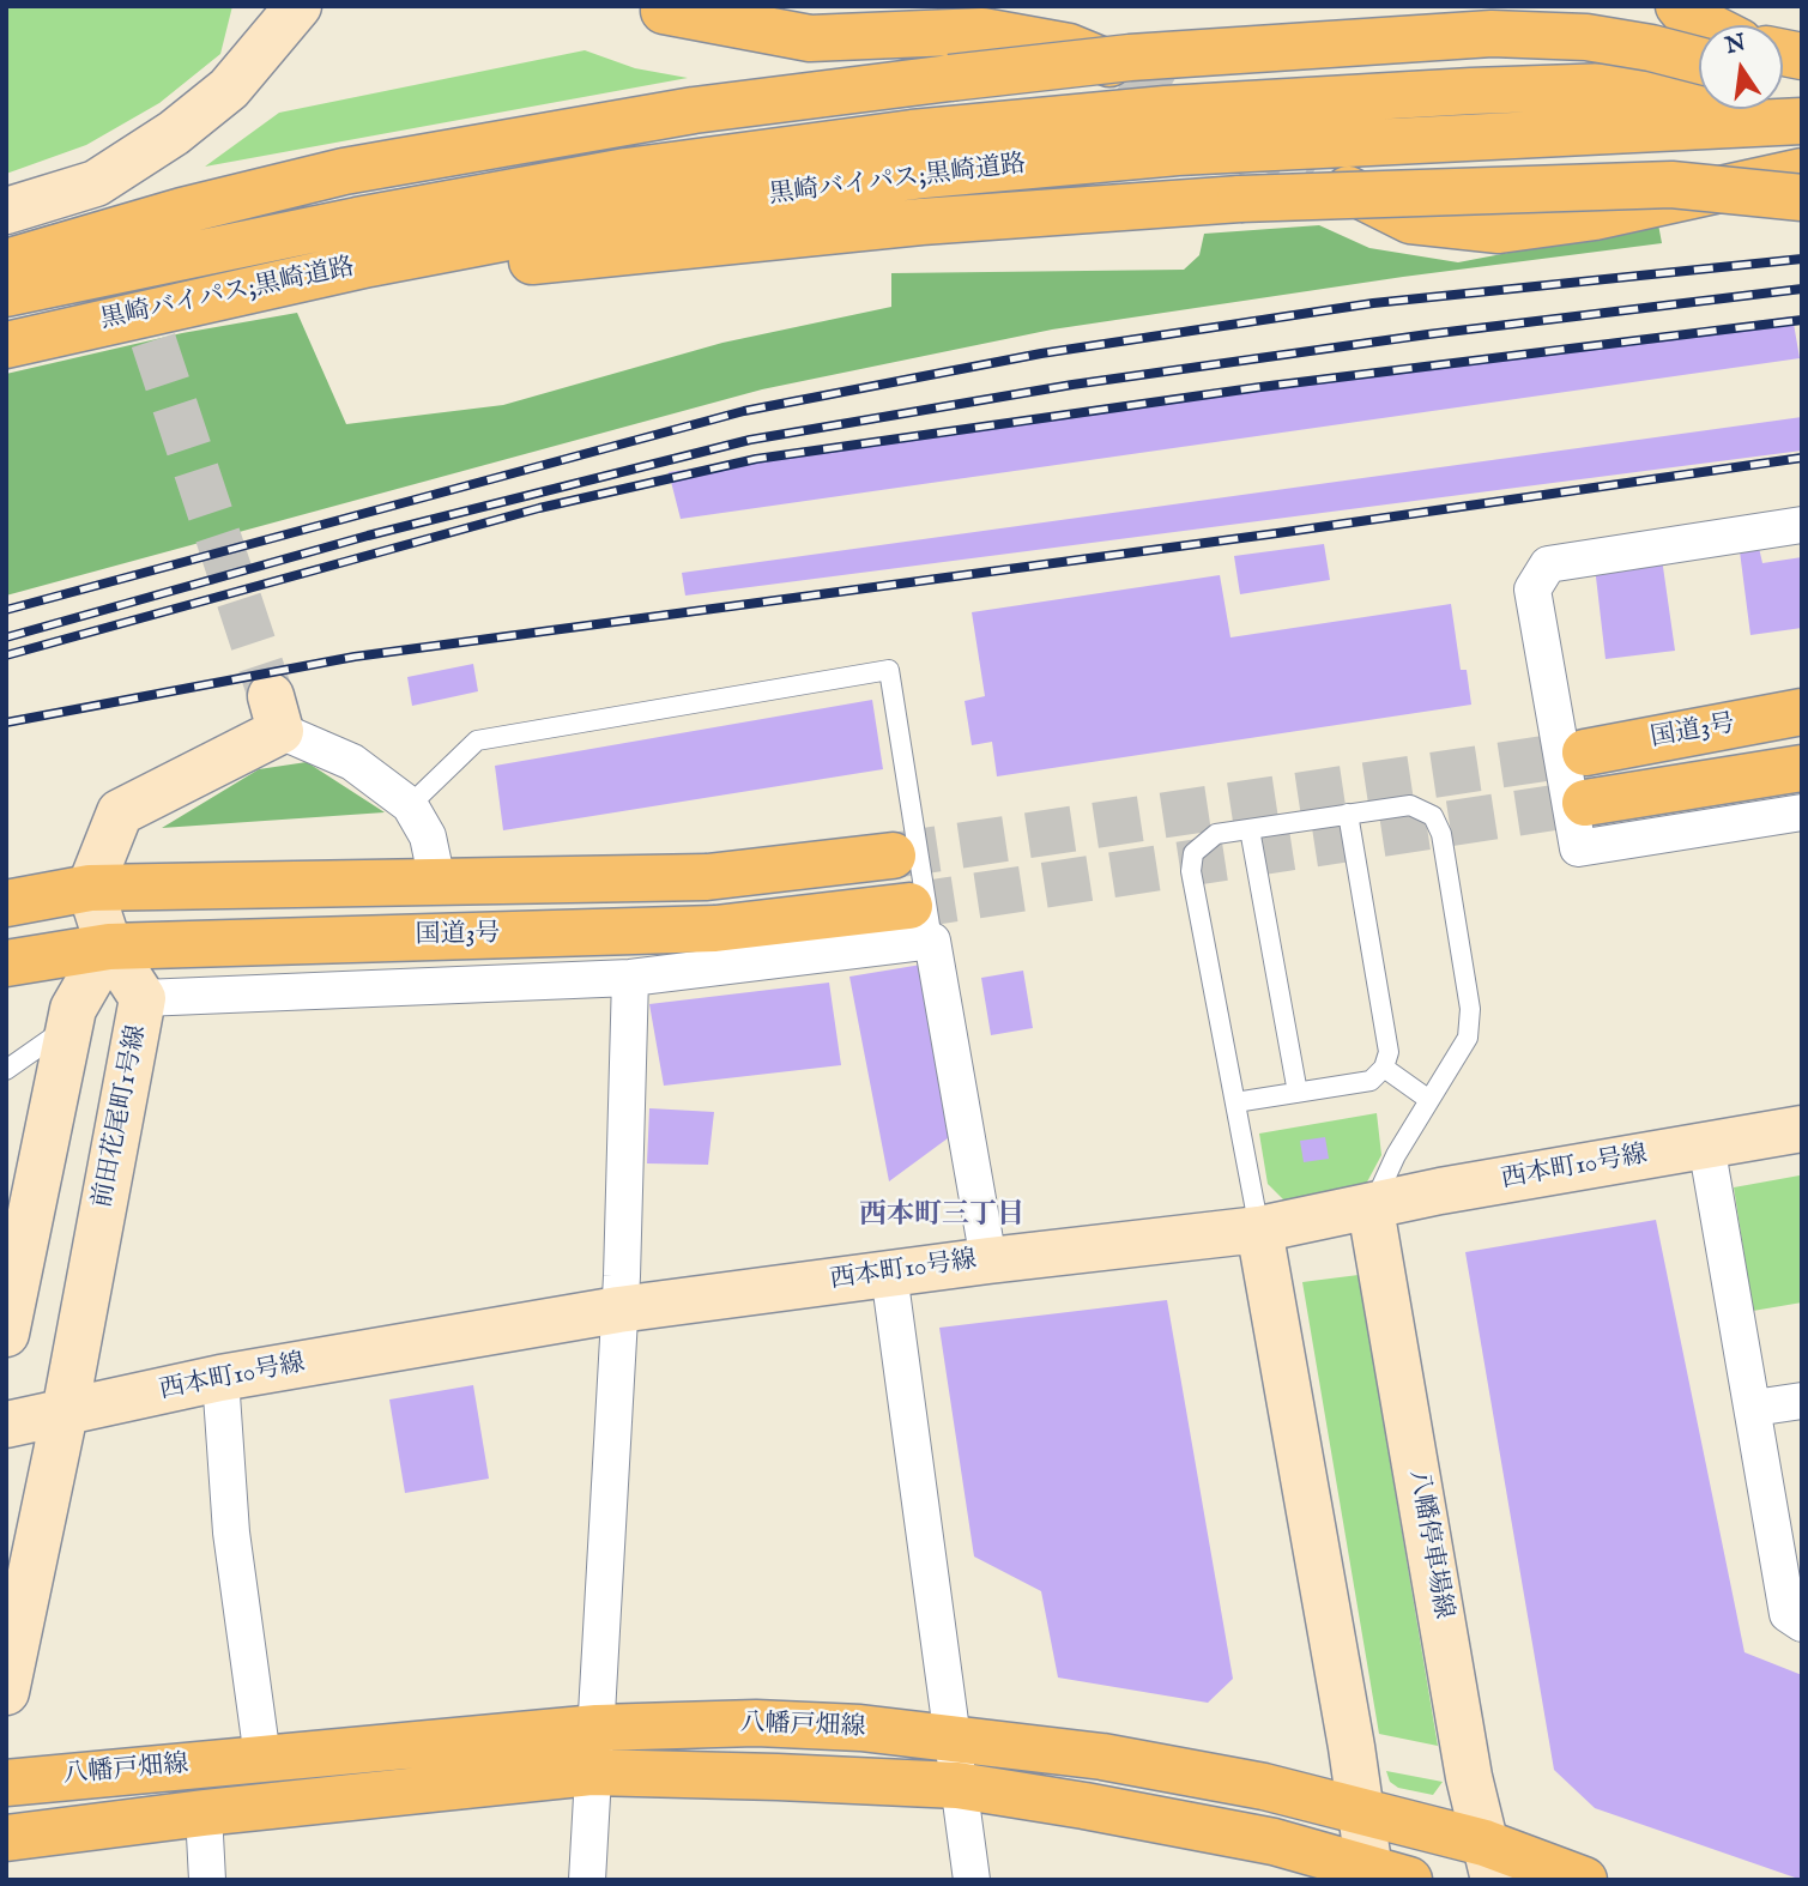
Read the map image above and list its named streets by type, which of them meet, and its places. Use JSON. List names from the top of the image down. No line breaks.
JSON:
{"streets":{"main road":["黒崎バイパス;黒崎道路","国道3号","八幡戸畑線"],"street":["前田花尾町1号線","西本町10号線","八幡停車場線"]},"crossings":[["国道3号","前田花尾町1号線"],["前田花尾町1号線","西本町10号線"],["西本町10号線","八幡停車場線"],["八幡停車場線","八幡戸畑線"]],"districts":["西本町三丁目"],"north":"top"}
